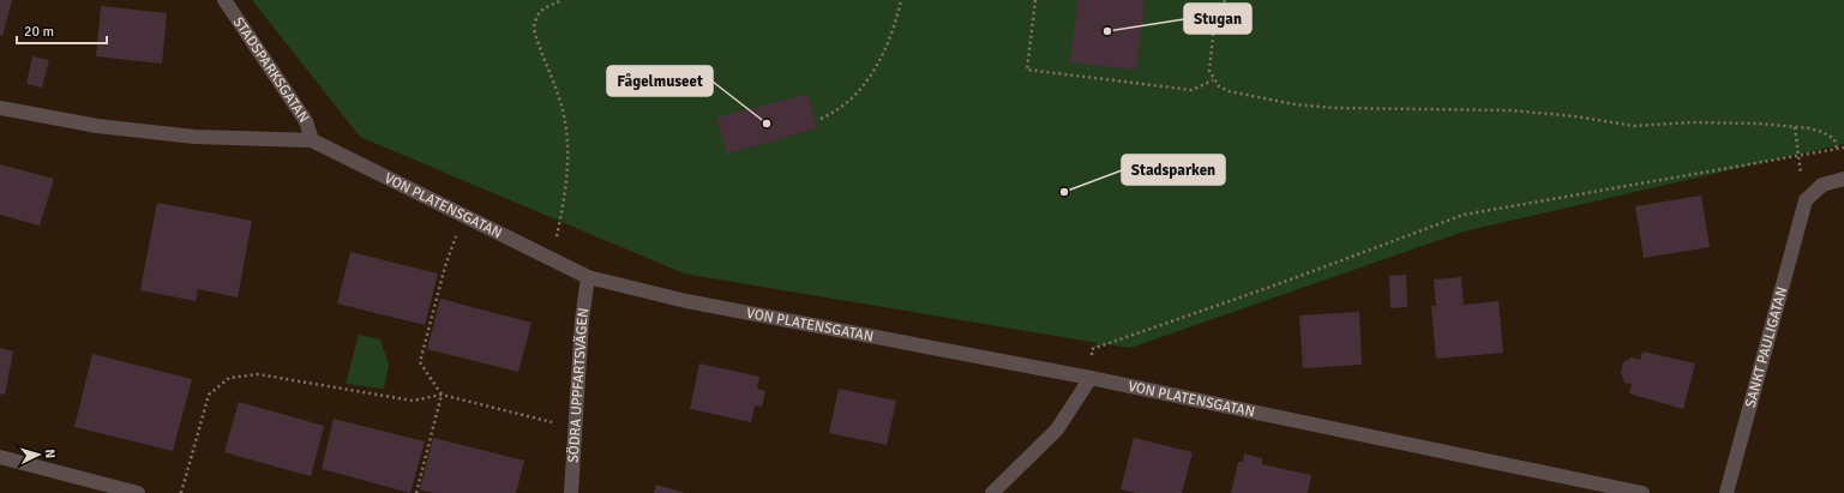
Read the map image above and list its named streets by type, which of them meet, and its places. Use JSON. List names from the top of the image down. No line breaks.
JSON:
{"streets":{"street":["STADSPARKSGATAN","VON PLATENSGATAN","SANKT PAULIGATAN","SÖDRA UPPFARTSVÄGEN"]},"crossings":[["STADSPARKSGATAN","VON PLATENSGATAN"],["VON PLATENSGATAN","SÖDRA UPPFARTSVÄGEN"]],"places":["Stugan","Fågelmuseet","Stadsparken"],"scale_bar":"20 m","north":"right"}
